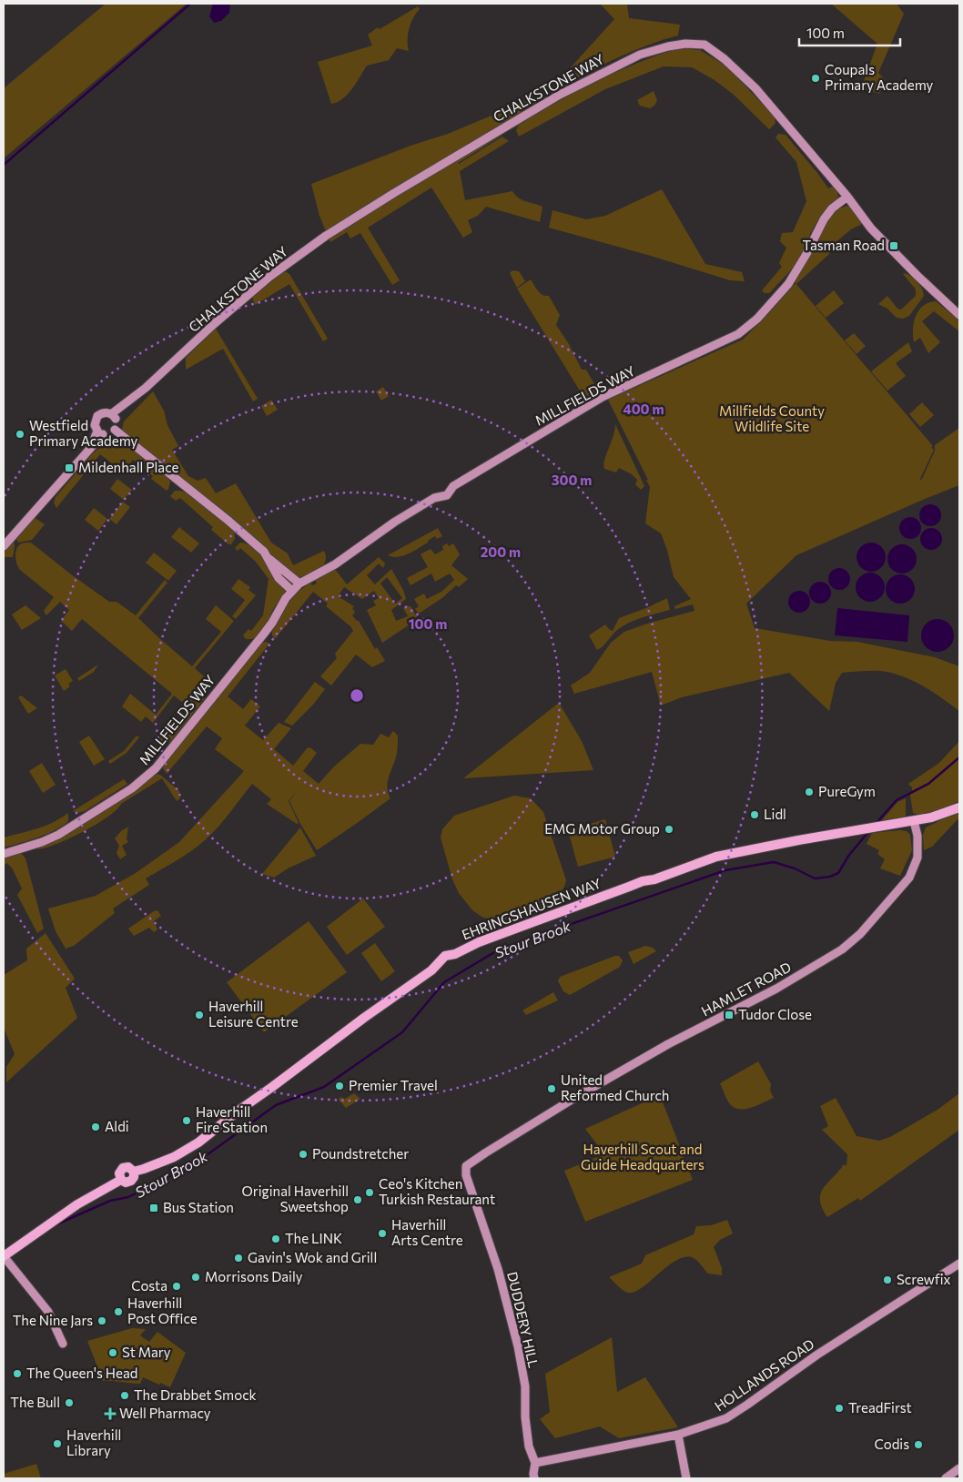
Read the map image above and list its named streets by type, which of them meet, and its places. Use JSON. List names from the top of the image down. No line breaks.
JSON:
{"streets":{"main road":["EHRINGSHAUSEN WAY"],"street":["CHALKSTONE WAY","MILLFIELDS WAY","HAMLET ROAD","DUDDERY HILL","HOLLANDS ROAD"]},"crossings":[["CHALKSTONE WAY","MILLFIELDS WAY"],["EHRINGSHAUSEN WAY","HAMLET ROAD"],["HAMLET ROAD","DUDDERY HILL"],["DUDDERY HILL","HOLLANDS ROAD"]],"water":["Stour Brook"],"parks":["Millfields County Wildlife Site","Haverhill Scout and Guide Headquarters"],"places":{"other":["Coupals Primary Academy","Westfield Primary Academy","PureGym","Lidl","EMG Motor Group","Haverhill Leisure Centre","Premier Travel","United Reformed Church","Haverhill Fire Station","Aldi","Poundstretcher","Ceo's Kitchen Turkish Restaurant","Original Haverhill Sweetshop","Haverhill Arts Centre","The LINK","Gavin's Wok and Grill","Morrisons Daily","Screwfix","Costa","Haverhill Post Office","The Nine Jars","St Mary","The Queen's Head","The Drabbet Smock","The Bull","TreadFirst","Haverhill Library","Codis"],"transit":["Tasman Road","Mildenhall Place","Tudor Close","Bus Station"],"health":["Well Pharmacy"]},"scale_bar":"100 m","rings":["400 m","300 m","200 m","100 m"]}
